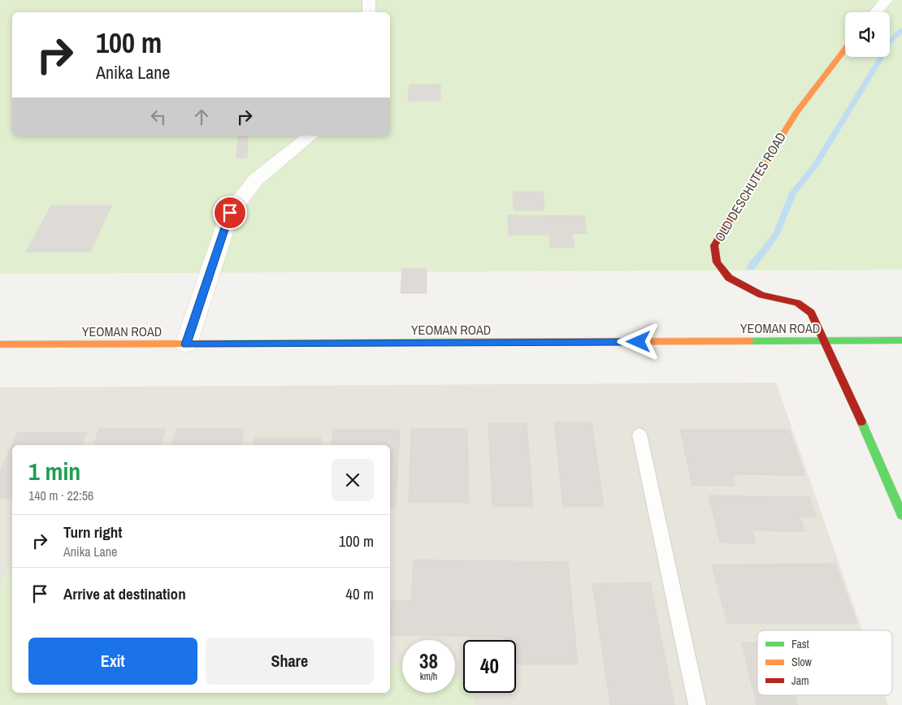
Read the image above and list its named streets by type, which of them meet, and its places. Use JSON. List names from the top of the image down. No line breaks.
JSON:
{"streets":{"street":["OLD DESCHUTES ROAD","YEOMAN ROAD"]},"crossings":[["OLD DESCHUTES ROAD","YEOMAN ROAD"]],"legend":["Fast","Slow","Jam"],"page":{"turn":["100 m","Anika Lane"],"heading":["1 min","140 m · 22:56"],"list":[{"name":"Turn right","note":"Anika Lane","value":"100 m"},{"name":"Arrive at destination","value":"40 m"}],"buttons":["Exit","Share"],"speed":"38 km/h","limit":"40"}}
